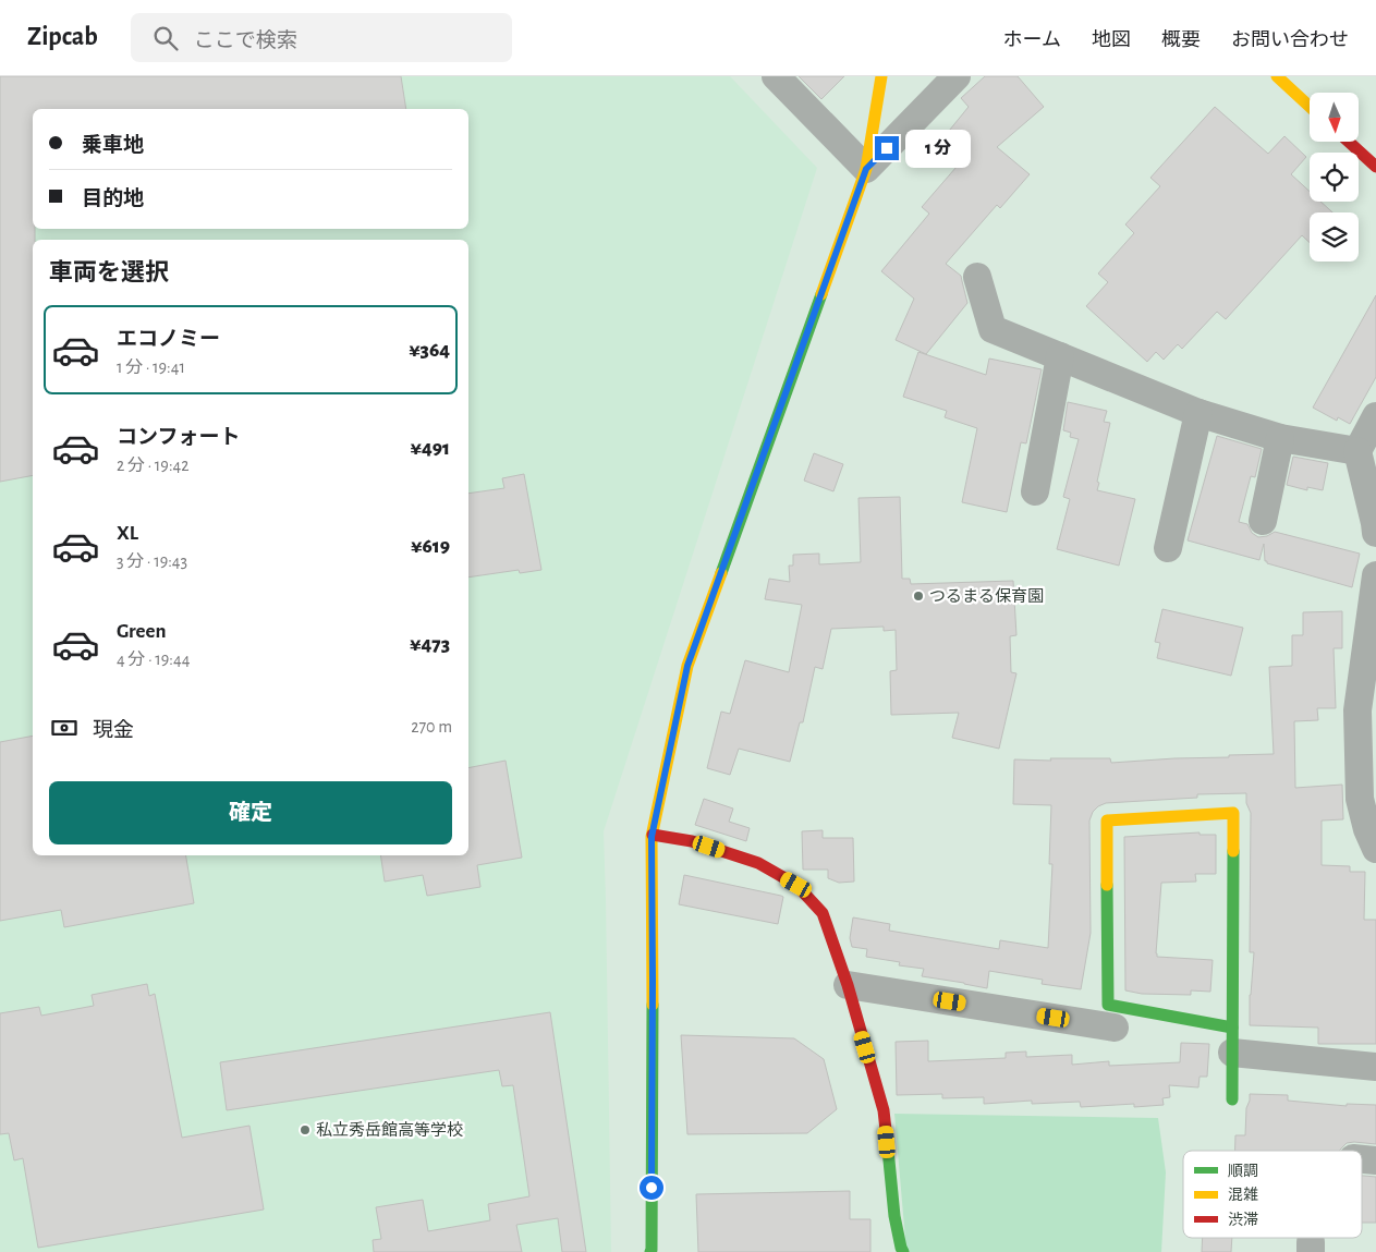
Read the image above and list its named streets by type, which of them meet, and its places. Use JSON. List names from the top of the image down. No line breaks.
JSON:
{"places":["つるまる保育園","私立秀岳館高等学校"],"legend":["順調","混雑","渋滞"],"north":"bottom","page":{"header":"Zipcab","search":"ここで検索","nav":["ホーム","地図","概要","お問い合わせ"],"banner":["乗車地","目的地"],"bubble":"1 分","heading":"車両を選択","list":[{"name":"エコノミー","note":"1 分 · 19:41","value":"¥364"},{"name":"コンフォート","note":"2 分 · 19:42","value":"¥491"},{"name":"XL","note":"3 分 · 19:43","value":"¥619"},{"name":"Green","note":"4 分 · 19:44","value":"¥473"}],"pay":["現金","270 m"],"buttons":"確定"}}
